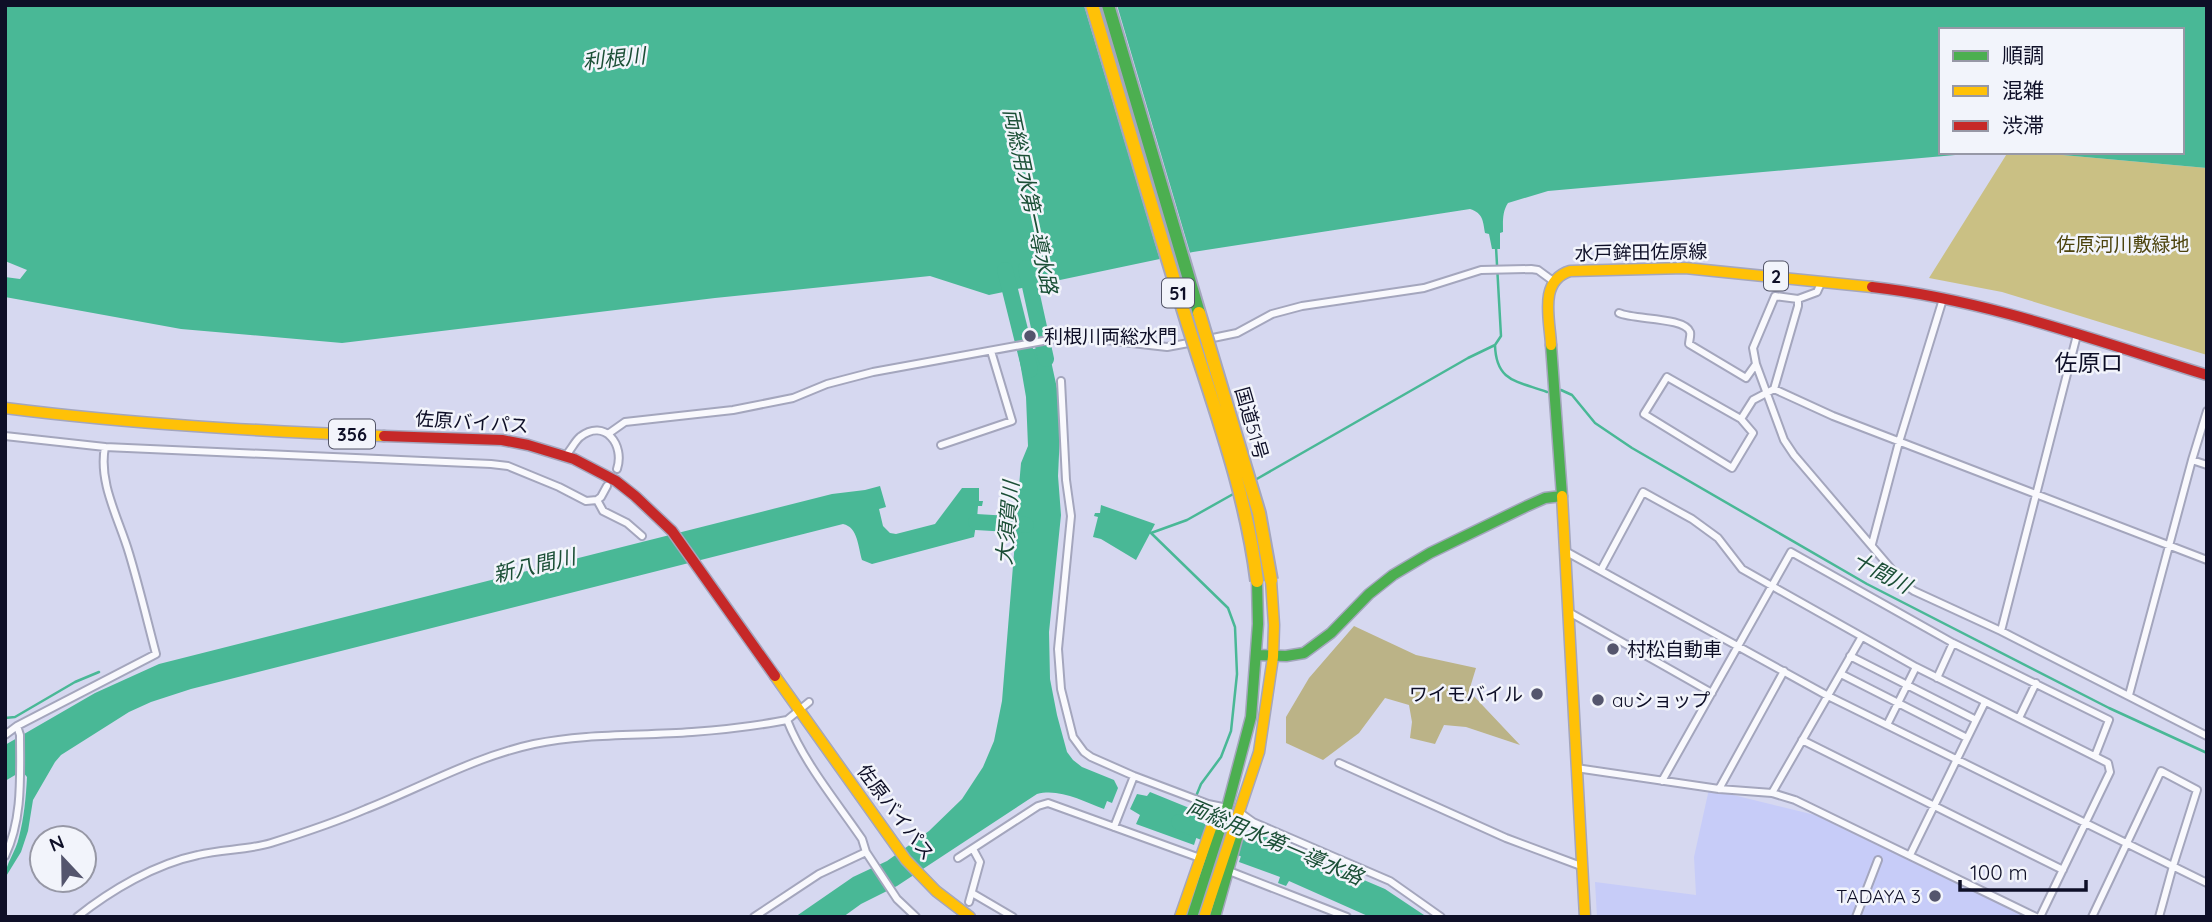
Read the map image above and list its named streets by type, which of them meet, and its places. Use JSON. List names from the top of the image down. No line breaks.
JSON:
{"streets":{"main road":["水戸鉾田佐原線","2","51","佐原バイパス","国道51号","356"]},"districts":["佐原ロ"],"water":["利根川","両総用水第一導水路","大須賀川","新八間川","十間川"],"parks":["佐原河川敷緑地"],"places":["利根川両総水門","村松自動車","ワイモバイル","auショップ","TADAYA 3"],"legend":["順調","混雑","渋滞"],"scale_bar":"100 m","north":"top"}
